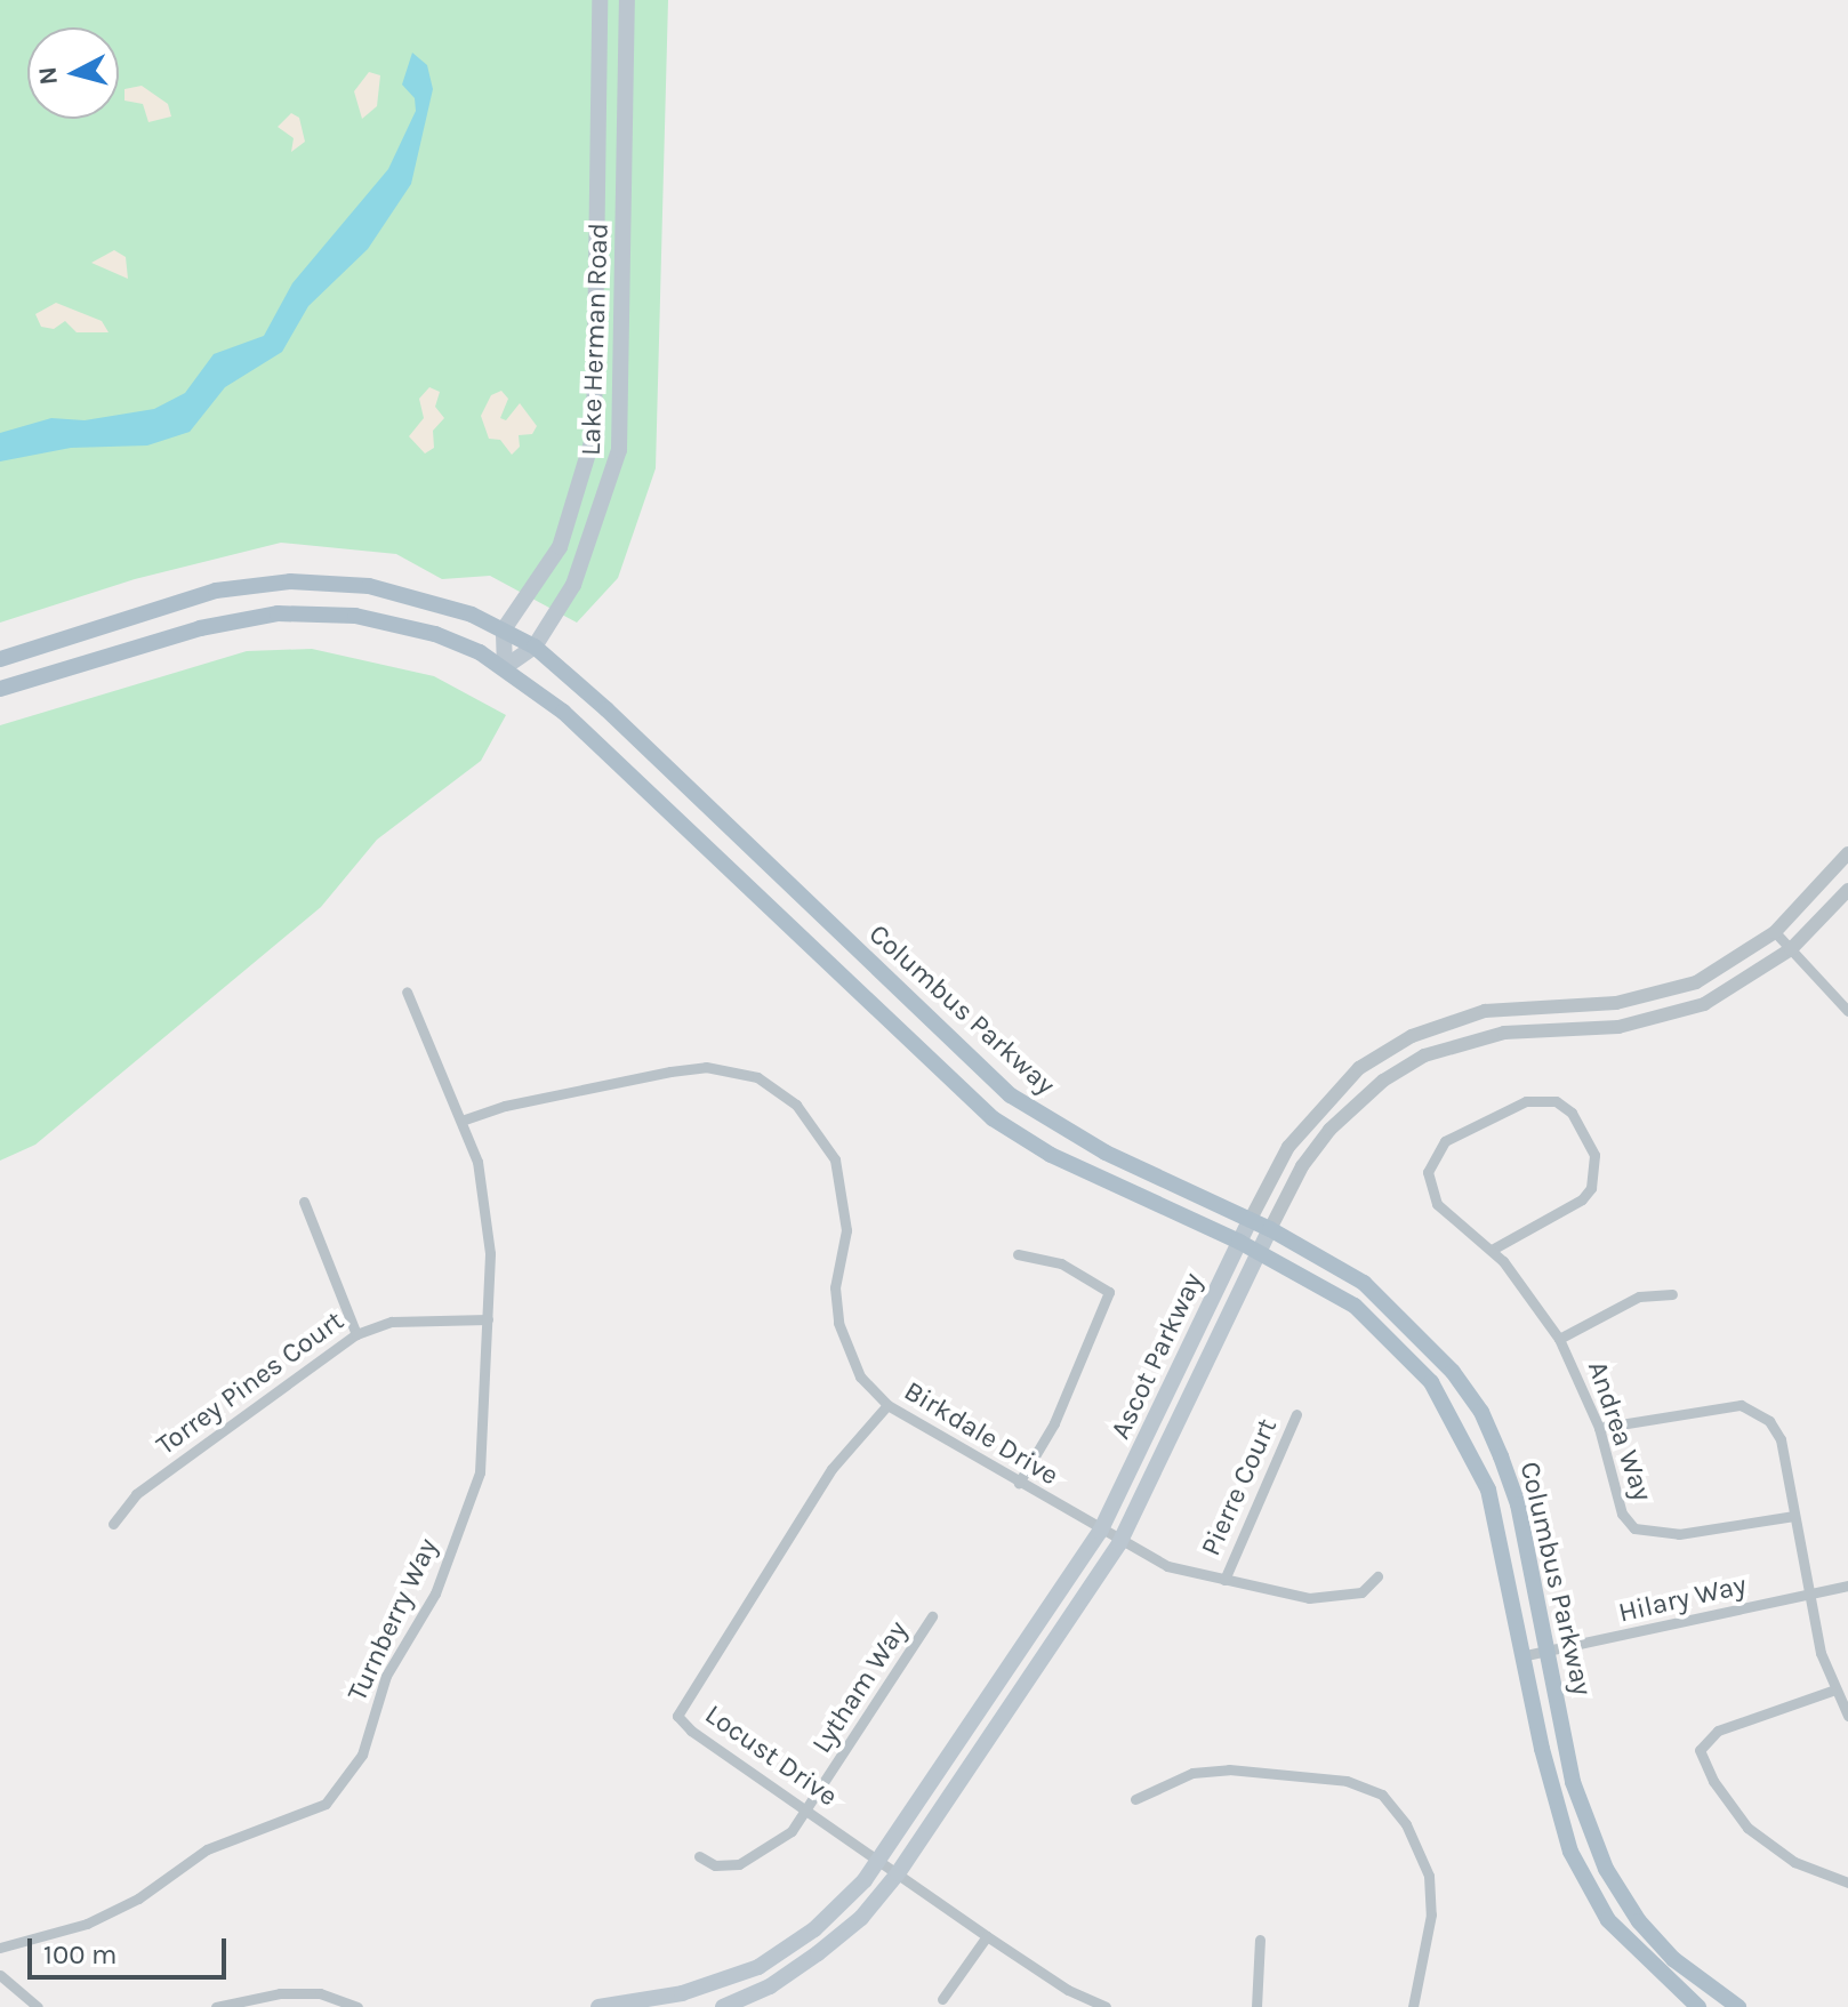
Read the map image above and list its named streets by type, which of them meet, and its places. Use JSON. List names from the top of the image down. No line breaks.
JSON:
{"streets":{"main road":["Lake Herman Road","Columbus Parkway","Ascot Parkway"],"street":["Torrey Pines Court","Andrea Way","Birkdale Drive","Pierre Court","Hilary Way","Turnberry Way","Lytham Way","Locust Drive"]},"crossings":[["Lake Herman Road","Columbus Parkway"],["Columbus Parkway","Ascot Parkway"],["Columbus Parkway","Hilary Way"],["Ascot Parkway","Birkdale Drive"],["Ascot Parkway","Locust Drive"],["Torrey Pines Court","Turnberry Way"],["Birkdale Drive","Pierre Court"],["Birkdale Drive","Turnberry Way"],["Birkdale Drive","Locust Drive"],["Lytham Way","Locust Drive"]],"scale_bar":"100 m","north":"left"}
